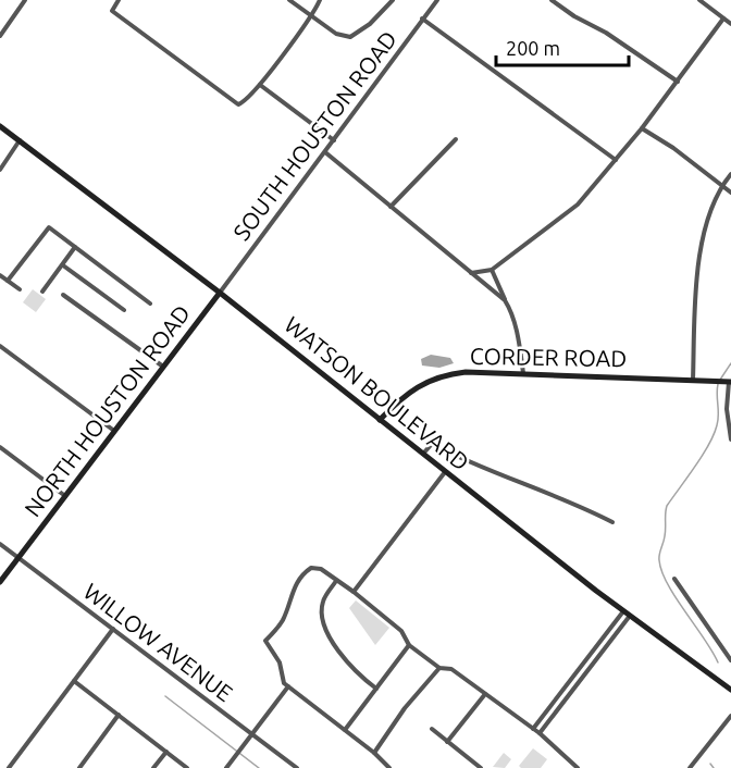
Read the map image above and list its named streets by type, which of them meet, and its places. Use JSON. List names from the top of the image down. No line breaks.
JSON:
{"streets":{"main road":["CORDER ROAD","WATSON BOULEVARD","NORTH HOUSTON ROAD"],"street":["SOUTH HOUSTON ROAD","WILLOW AVENUE"]},"crossings":[["SOUTH HOUSTON ROAD","WATSON BOULEVARD"],["SOUTH HOUSTON ROAD","NORTH HOUSTON ROAD"],["CORDER ROAD","WATSON BOULEVARD"],["WATSON BOULEVARD","NORTH HOUSTON ROAD"],["NORTH HOUSTON ROAD","WILLOW AVENUE"]],"scale_bar":"200 m"}
